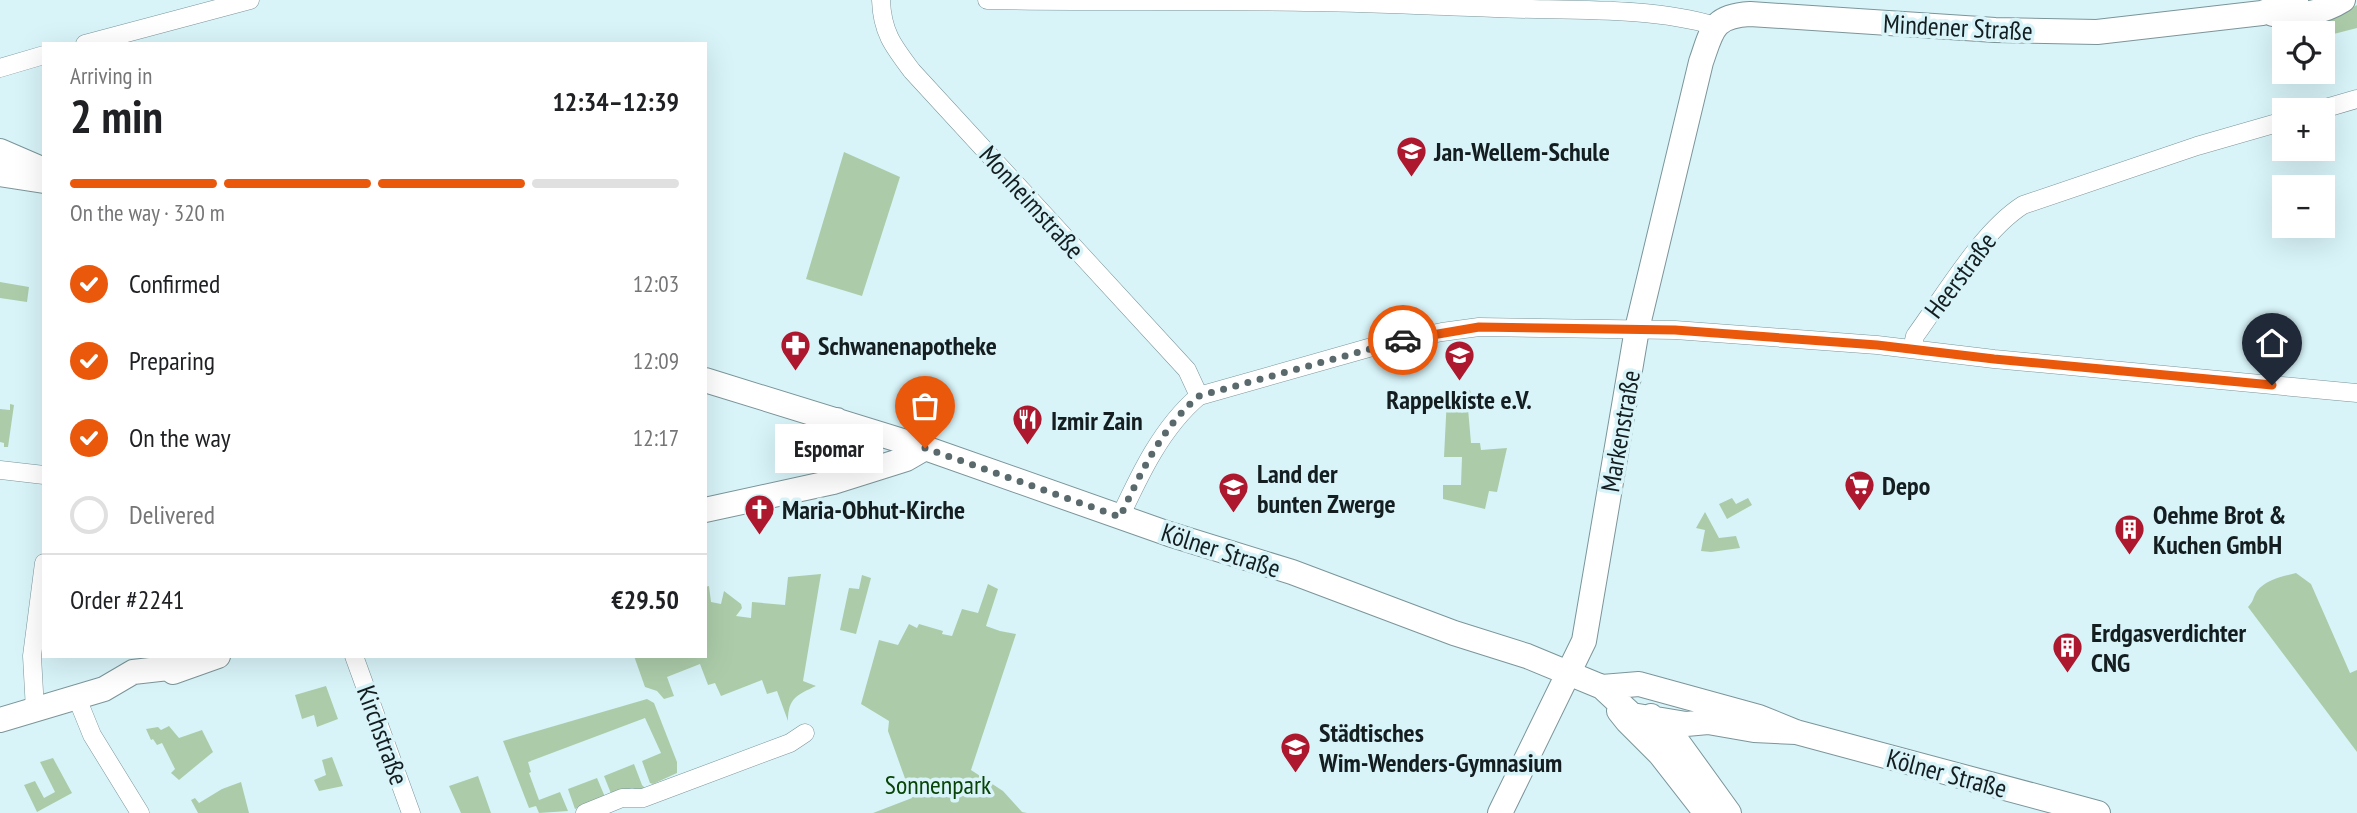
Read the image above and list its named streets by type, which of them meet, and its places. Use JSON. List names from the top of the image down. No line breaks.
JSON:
{"streets":{"main road":["Mindener Straße","Markenstraße","Kölner Straße"],"street":["Monheimstraße","Heerstraße","Kirchstraße"]},"crossings":[["Mindener Straße","Markenstraße"],["Monheimstraße","Heerstraße"],["Heerstraße","Markenstraße"],["Markenstraße","Kölner Straße"]],"parks":["Sonnenpark"],"places":{"school or university":["Jan-Wellem-Schule","Rappelkiste e.V.","Land der bunten Zwerge","Städtisches Wim-Wenders-Gymnasium"],"pharmacy":["Schwanenapotheke"],"restaurant":["Izmir Zain"],"other":["Espomar"],"supermarket":["Depo"],"church":["Maria-Obhut-Kirche"],"building":["Oehme Brot & Kuchen GmbH","Erdgasverdichter CNG"]},"page":{"map_buttons":["+","−"],"heading":["2 min","Arriving in","12:34–12:39"],"panel":["Order #2241","€29.50"],"bar":"On the way · 320 m","list":[["Confirmed","12:03"],["Preparing","12:09"],["On the way","12:17"],"Delivered"],"bubble":"Espomar"}}
